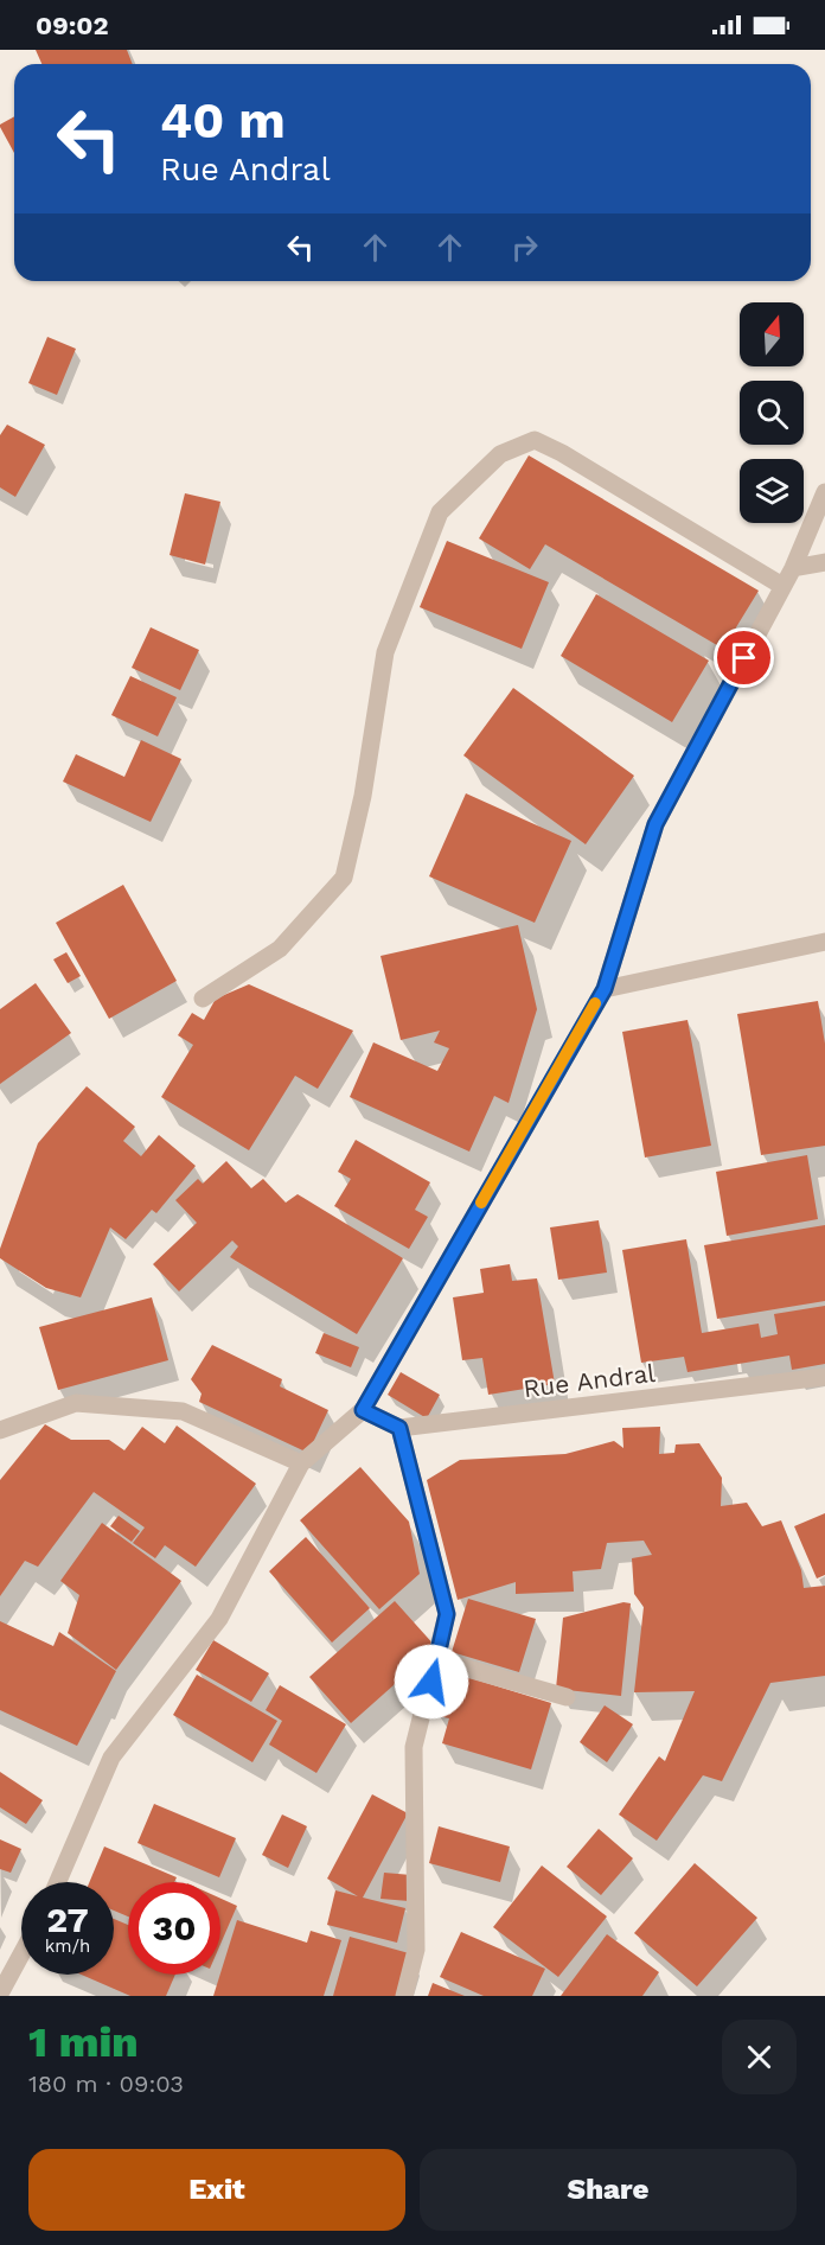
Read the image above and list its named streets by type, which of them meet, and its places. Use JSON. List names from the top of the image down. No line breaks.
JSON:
{"streets":{"street":["Rue Andral"]},"north":"top","page":{"status":"09:02","turn":["40 m","Rue Andral"],"speed":"27 km/h","limit":"30","heading":["1 min","180 m · 09:03"],"buttons":["Exit","Share"]}}
